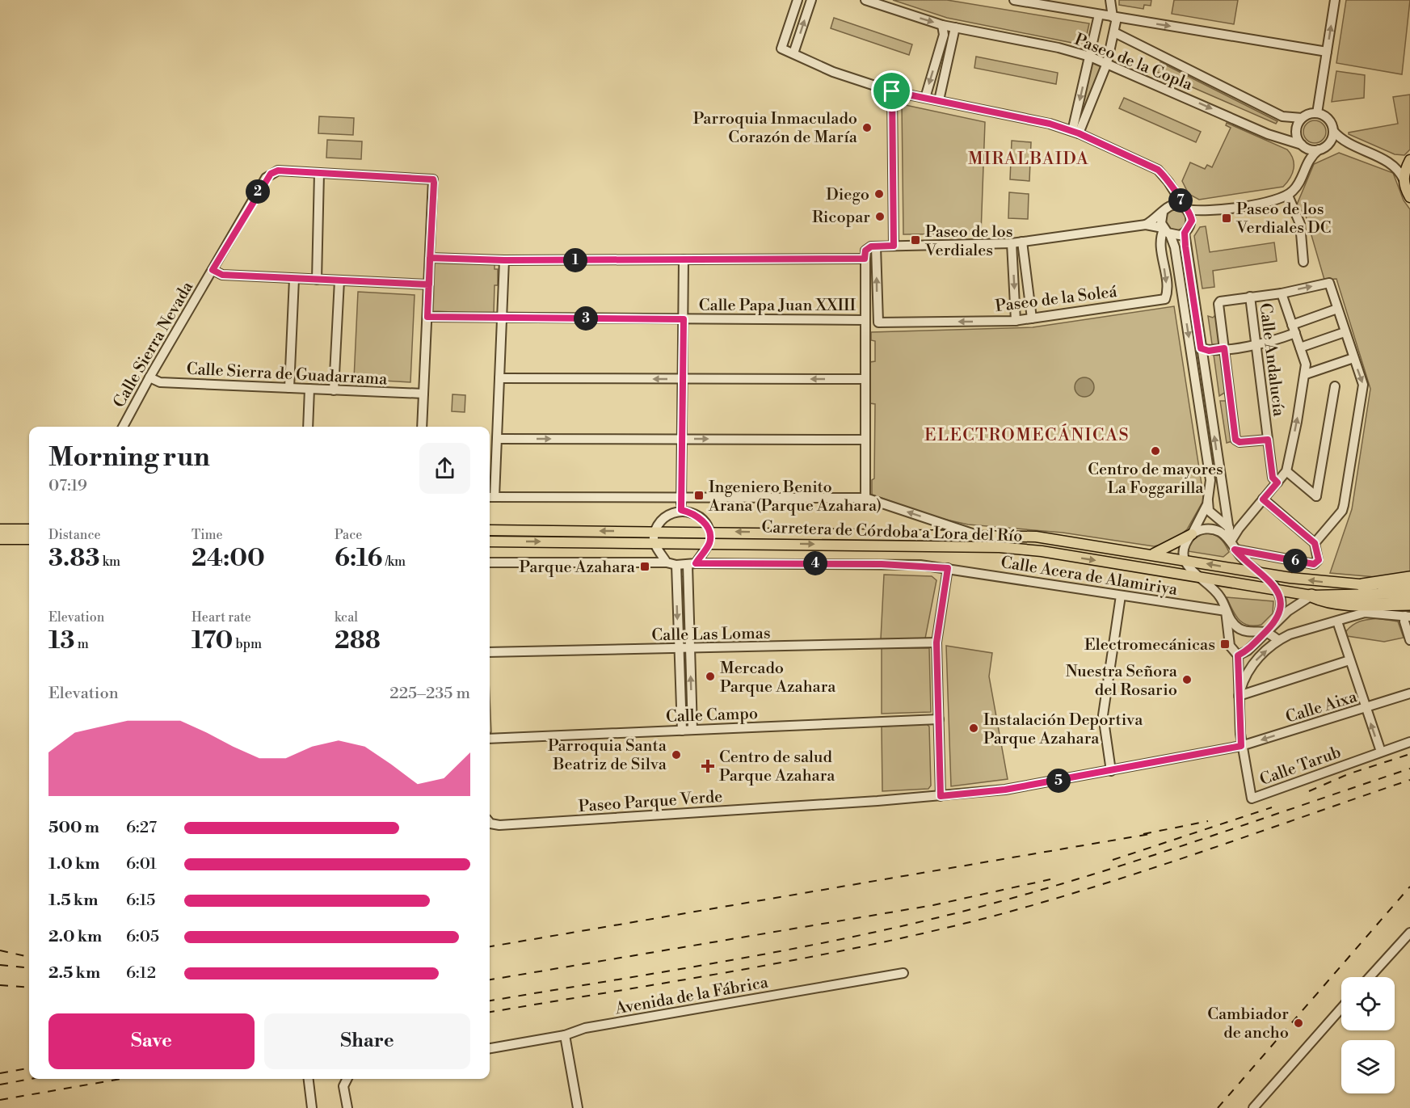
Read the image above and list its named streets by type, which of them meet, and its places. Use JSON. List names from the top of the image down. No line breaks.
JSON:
{"streets":{"main road":["Carretera de Córdoba a Lora del Río"],"street":["Paseo de la Copla","Paseo de la Soleá","Calle Papa Juan XXIII","Calle Sierra Nevada","Calle Andalucía","Calle Sierra de Guadarrama","Calle Acera de Alamiriya","Calle Las Lomas","Calle Aixa","Calle Campo","Calle Tarub","Paseo Parque Verde","Avenida de la Fábrica"]},"crossings":[["Calle Sierra Nevada","Calle Sierra de Guadarrama"],["Calle Aixa","Calle Tarub"],["Calle Aixa","Paseo Parque Verde"]],"districts":["MIRALBAIDA","ELECTROMECÁNICAS"],"places":{"other":["Parroquia Inmaculado Corazón de María","Diego","Ricopar","Centro de mayores La Foggarilla","Mercado Parque Azahara","Nuestra Señora del Rosario","Instalación Deportiva Parque Azahara","Parroquia Santa Beatriz de Silva","Cambiador de ancho"],"transit":["Paseo de los Verdiales DC","Paseo de los Verdiales","Ingeniero Benito Arana (Parque Azahara)","Parque Azahara","Electromecánicas"],"health":["Centro de salud Parque Azahara"]},"page":{"pins":["2","7","1","3","6","4","5"],"heading":["Morning run","07:19"],"stats":[["Distance","3.83 km"],["Time","24:00"],["Pace","6:16 /km"],["Elevation","13 m"],["Heart rate","170 bpm"],["kcal","288"]],"chart":["Elevation","225–235 m"],"list":[{"name":"500 m","note":"6:27"},{"name":"1.0 km","note":"6:01"},{"name":"1.5 km","note":"6:15"},{"name":"2.0 km","note":"6:05"},{"name":"2.5 km","note":"6:12"}],"buttons":["Save","Share"]}}
